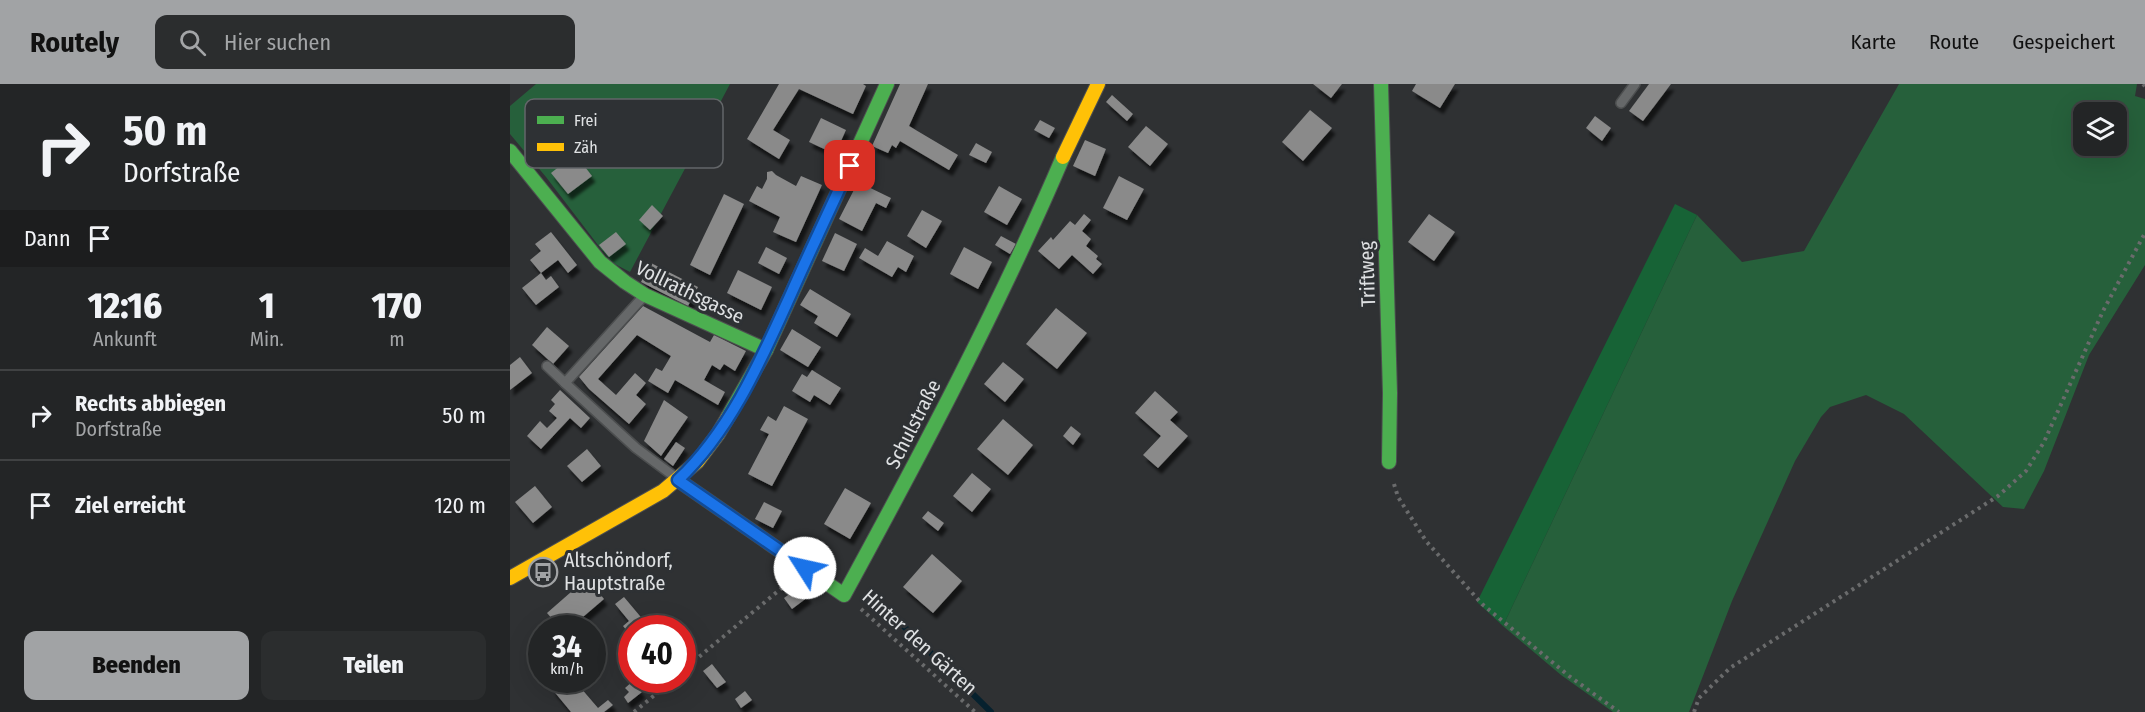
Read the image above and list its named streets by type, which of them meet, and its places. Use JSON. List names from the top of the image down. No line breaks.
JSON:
{"streets":{"street":["Triftweg","Vollrathsgasse","Schulstraße"],"path":["Hinter den Gärten"]},"crossings":[["Schulstraße","Hinter den Gärten"]],"places":{"bus stop":["Altschöndorf, Hauptstraße"]},"legend":["Frei","Zäh"],"page":{"header":"Routely","search":"Hier suchen","nav":["Karte","Route","Gespeichert"],"turn":["50 m","Dorfstraße"],"then":"Dann","eta":["12:16","Ankunft","1","Min.","170","m"],"list":[{"name":"Rechts abbiegen","note":"Dorfstraße","value":"50 m"},{"name":"Ziel erreicht","value":"120 m"}],"speed":"34 km/h","limit":"40","buttons":["Beenden","Teilen"]}}
